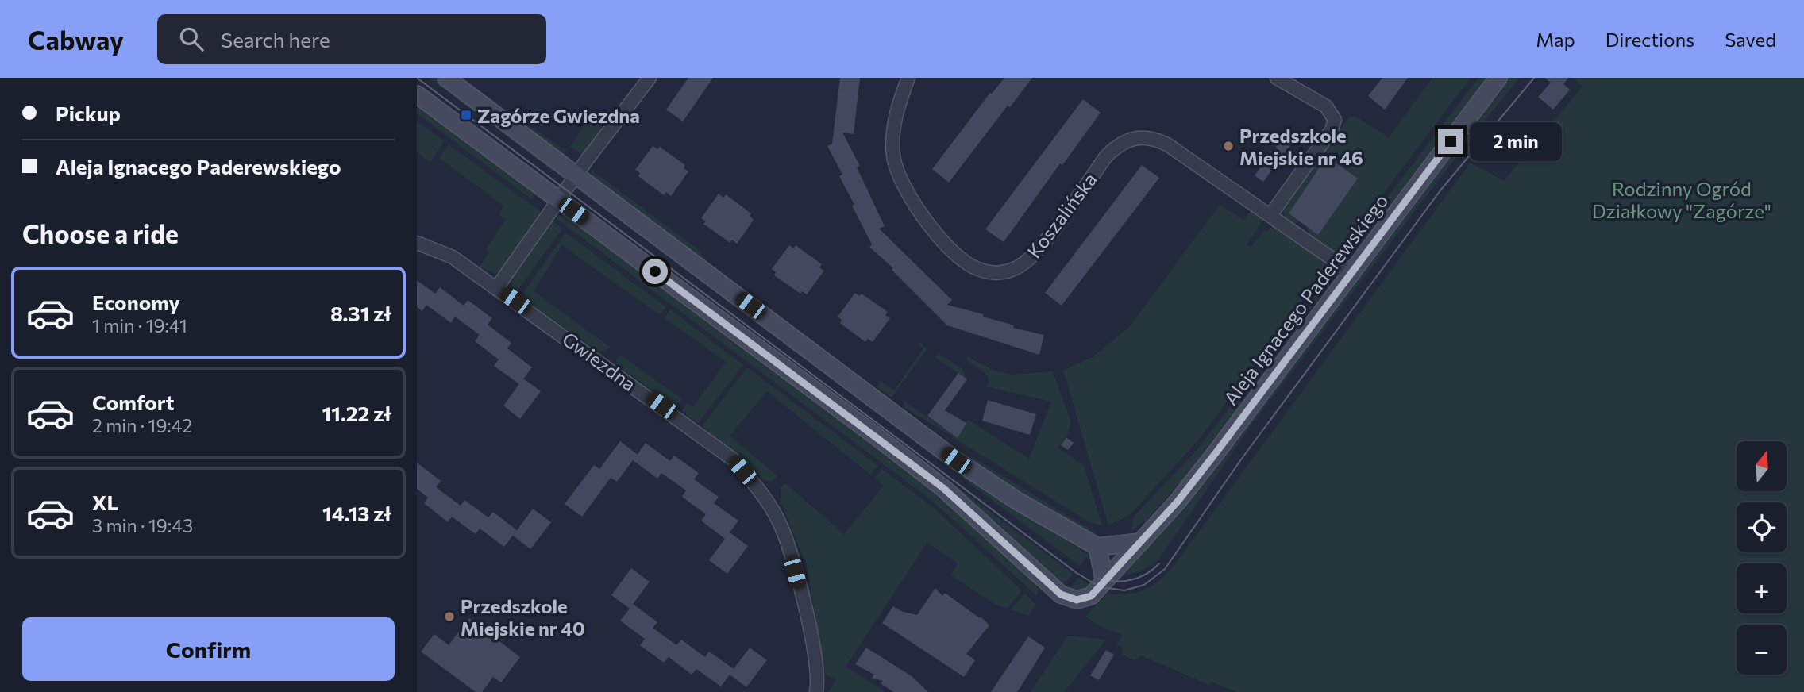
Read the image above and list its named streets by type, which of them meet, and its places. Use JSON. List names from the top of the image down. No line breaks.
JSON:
{"streets":{"street":["Koszalińska","Aleja Ignacego Paderewskiego","Gwiezdna"]},"crossings":[["Koszalińska","Aleja Ignacego Paderewskiego"]],"parks":["Rodzinny Ogród Działkowy \"Zagórze\""],"places":{"transit":["Zagórze Gwiezdna"],"other":["Przedszkole Miejskie nr 46","Przedszkole Miejskie nr 40"]},"north":"top","page":{"header":"Cabway","search":"Search here","nav":["Map","Directions","Saved"],"banner":["Pickup","Aleja Ignacego Paderewskiego"],"bubble":"2 min","heading":"Choose a ride","list":[{"name":"Economy","note":"1 min · 19:41","value":"8.31 zł"},{"name":"Comfort","note":"2 min · 19:42","value":"11.22 zł"},{"name":"XL","note":"3 min · 19:43","value":"14.13 zł"}],"map_buttons":["+","−"],"buttons":"Confirm"}}
